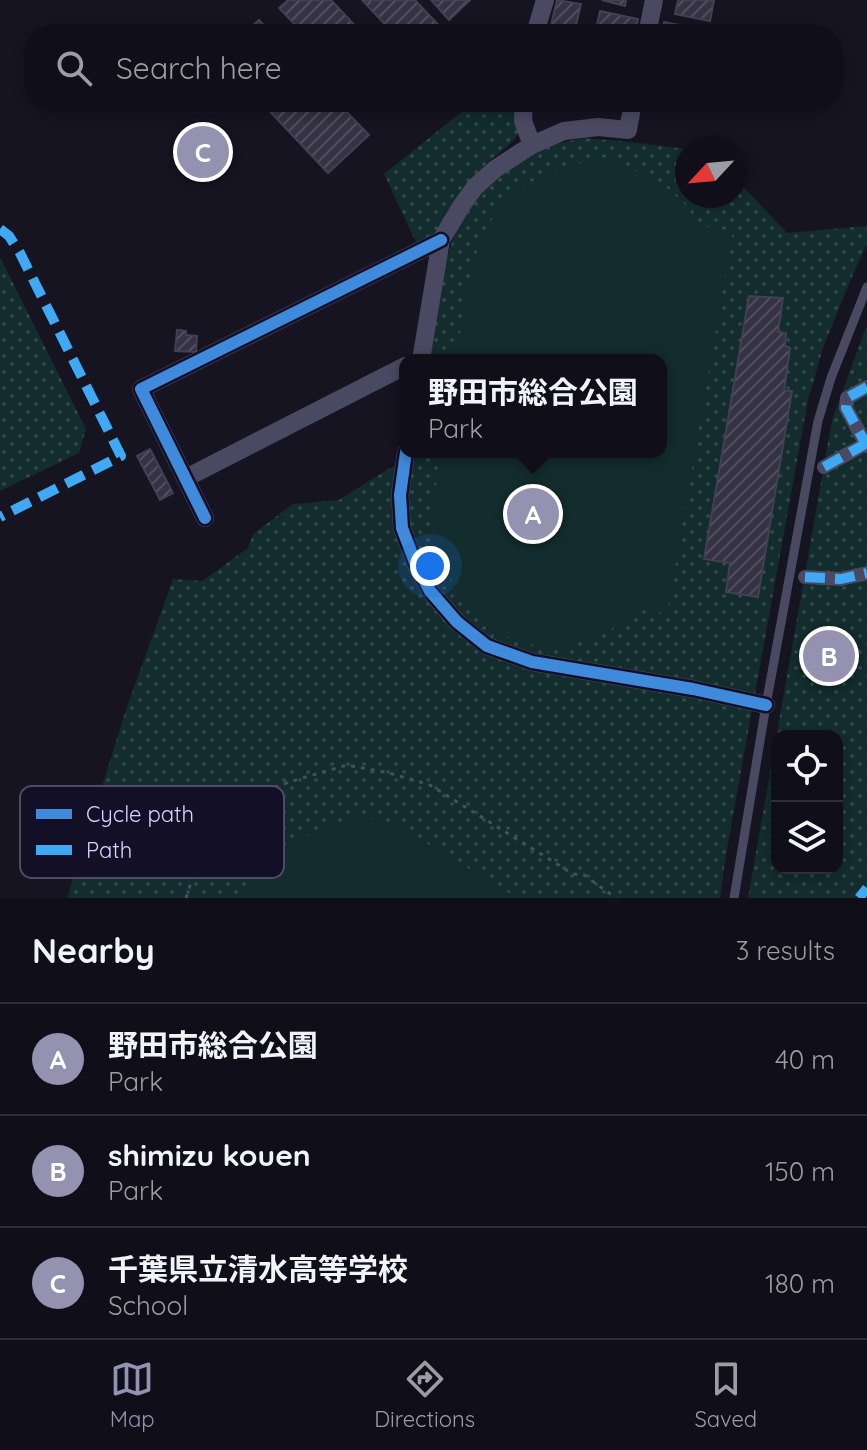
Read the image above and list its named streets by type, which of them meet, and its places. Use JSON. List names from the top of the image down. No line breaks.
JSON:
{"legend":["Cycle path","Path"],"north":"bottom left","page":{"search":"Search here","pins":["C","A","B"],"popup":["野田市総合公園","Park"],"heading":["Nearby","3 results"],"list":[{"mark":"A","name":"野田市総合公園","note":"Park","value":"40 m"},{"mark":"B","name":"shimizu kouen","note":"Park","value":"150 m"},{"mark":"C","name":"千葉県立清水高等学校","note":"School","value":"180 m"}],"nav":["Map","Directions","Saved"]}}
